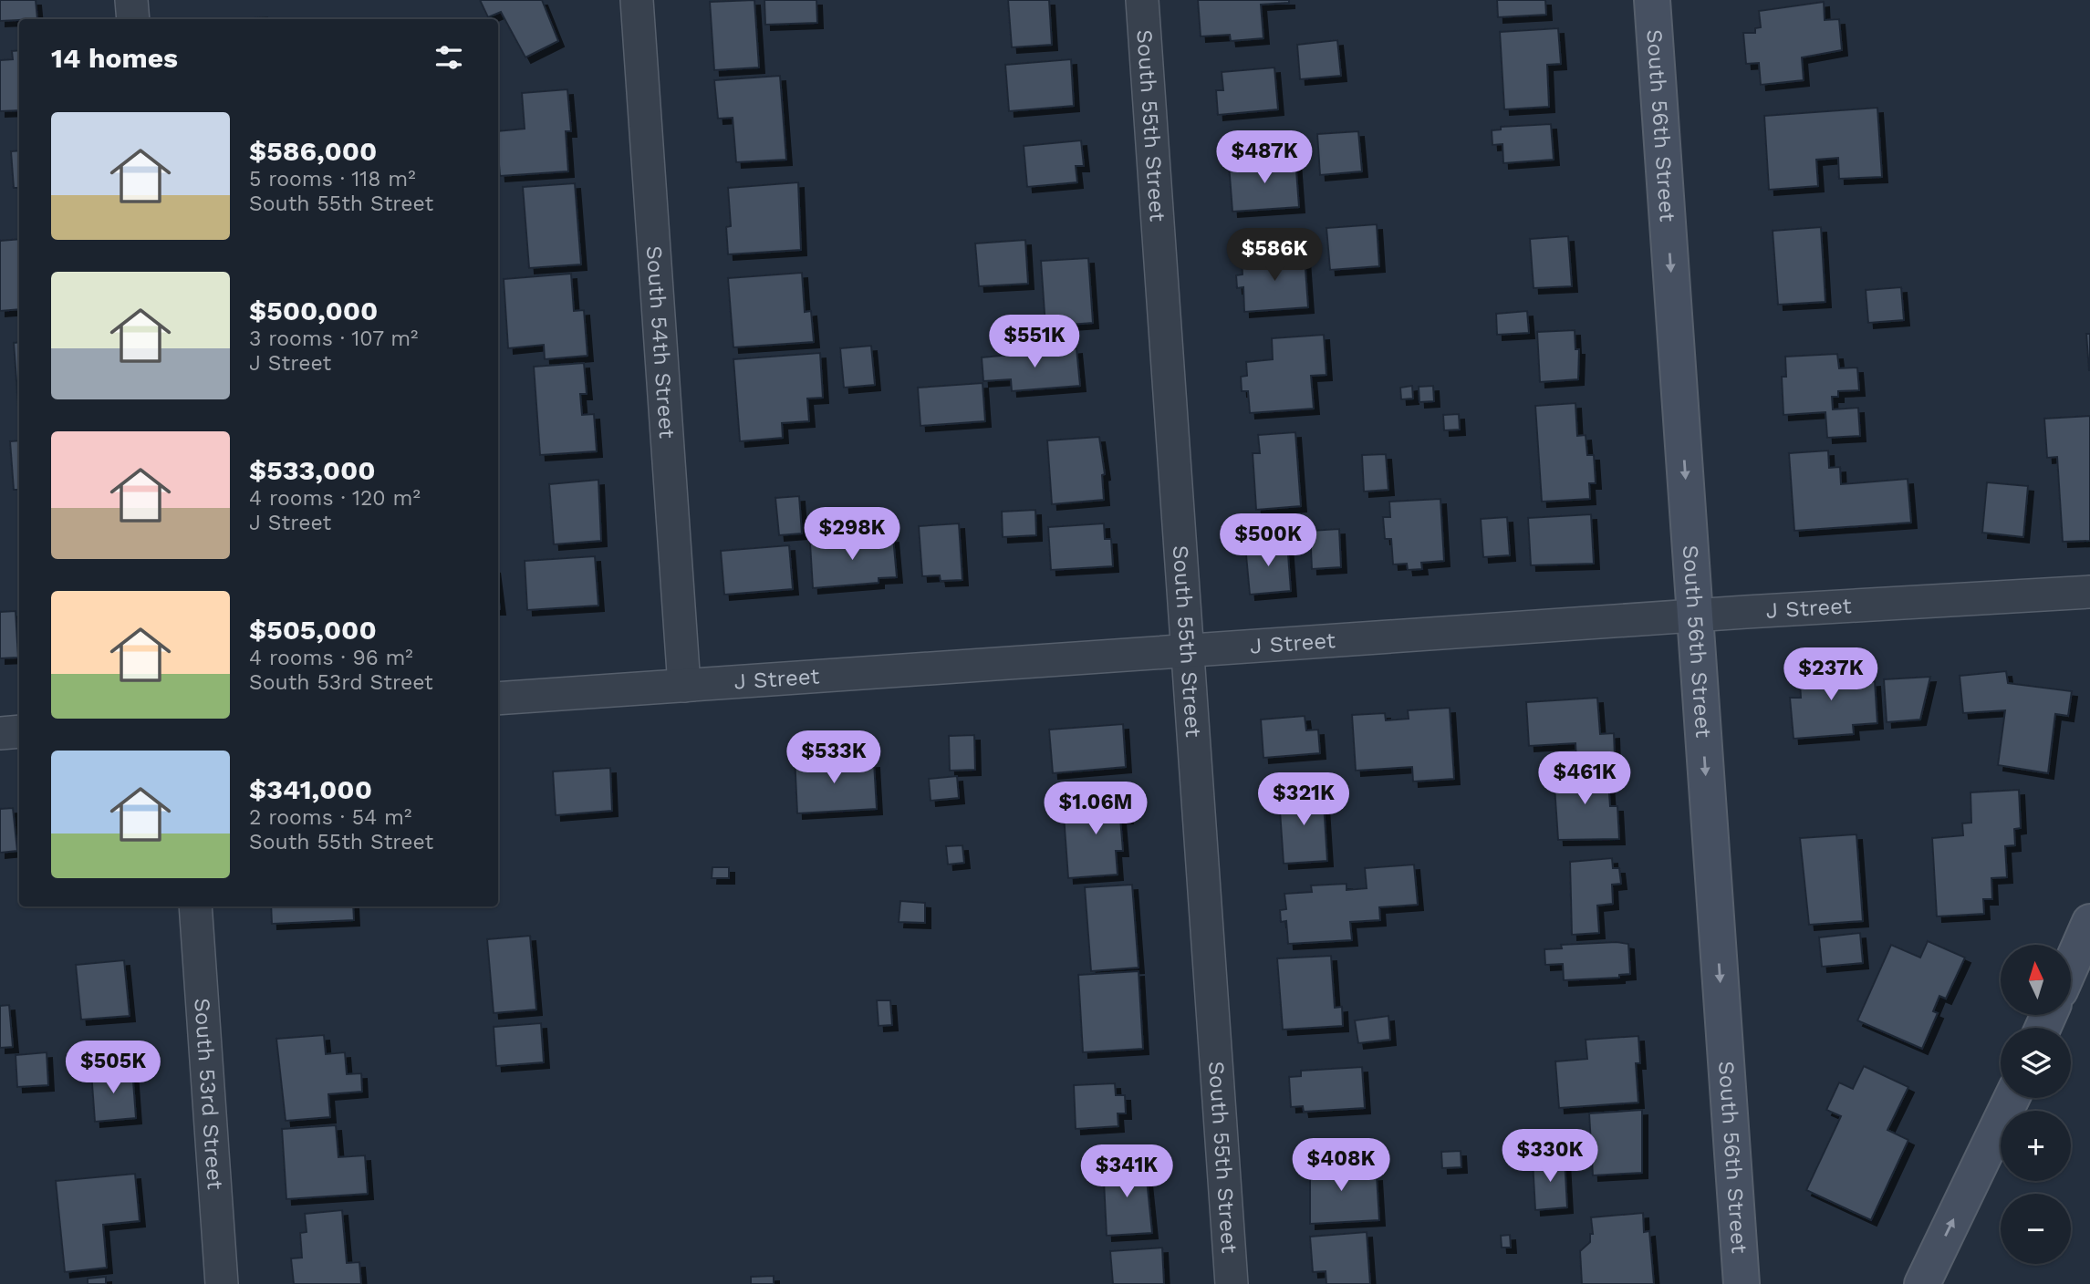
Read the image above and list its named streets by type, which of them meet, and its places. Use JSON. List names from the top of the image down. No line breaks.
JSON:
{"streets":{"main road":["South 56th Street"],"street":["South 55th Street","South 54th Street","J Street","South 53rd Street"]},"crossings":[["South 55th Street","J Street"],["South 56th Street","J Street"],["South 54th Street","J Street"]],"one_way":["South 56th Street"],"north":"top","page":{"heading":"14 homes","list":[{"name":"$586,000","note":"5 rooms · 118 m² · South 55th Street"},{"name":"$500,000","note":"3 rooms · 107 m² · J Street"},{"name":"$533,000","note":"4 rooms · 120 m² · J Street"},{"name":"$505,000","note":"4 rooms · 96 m² · South 53rd Street"},{"name":"$341,000","note":"2 rooms · 54 m² · South 55th Street"}],"price":["$487K","$586K","$551K","$298K","$500K","$237K","$533K","$461K","$321K","$1.06M","$505K","$330K","$408K","$341K"],"map_buttons":["+","−"]}}
